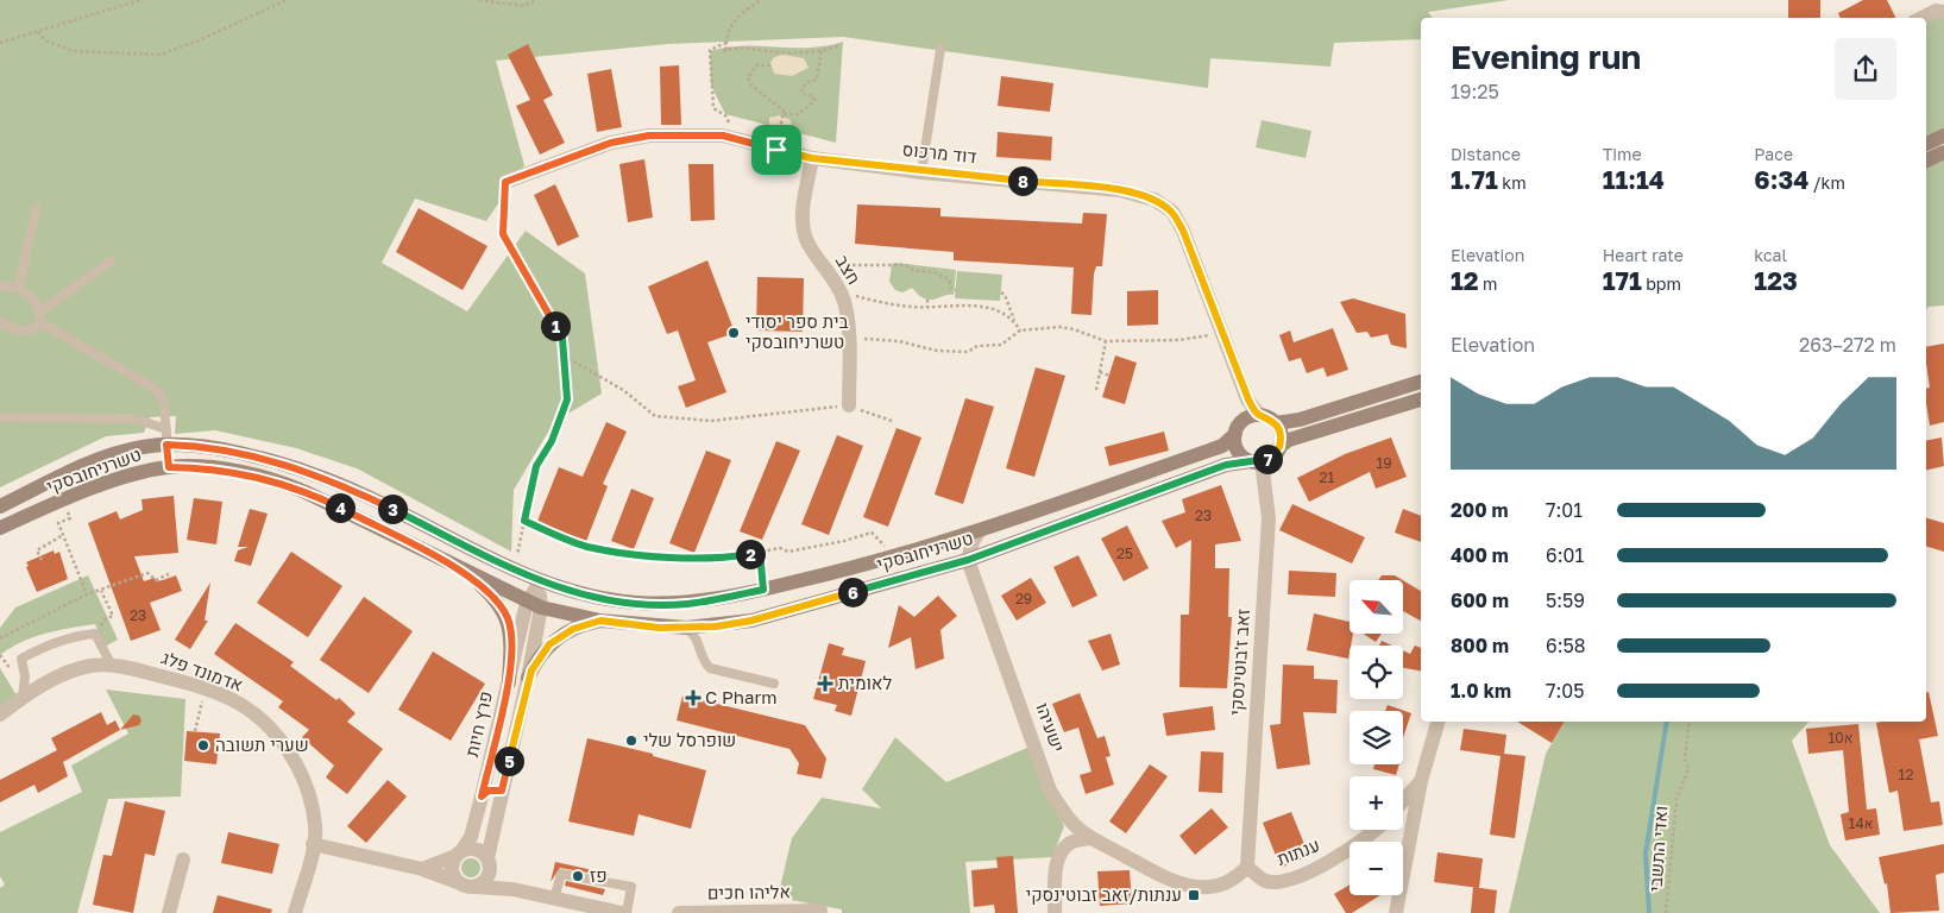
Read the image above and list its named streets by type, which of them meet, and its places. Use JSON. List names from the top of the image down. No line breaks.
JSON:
{"streets":{"street":["דוד מרכוס","חצב","טשרניחובסקי","זאב ז'בוטינסקי","אדמונד פלג","פרץ חיות","ישעיהו","ענתות","אליהו חכים"],"path":["ואדי התשבי"]},"crossings":[["דוד מרכוס","חצב"],["דוד מרכוס","טשרניחובסקי"],["דוד מרכוס","זאב ז'בוטינסקי"],["טשרניחובסקי","זאב ז'בוטינסקי"],["טשרניחובסקי","פרץ חיות"],["טשרניחובסקי","ישעיהו"],["זאב ז'בוטינסקי","ענתות"]],"places":{"other":["בית ספר יסודי טשרניחובסקי","שופרסל שלי","שערי תשובה","פז"],"health":["לאומית","C Pharm"],"transit":["ענתות/זאב זבוטינסקי"]},"house_numbers":["19","21","23","25","29","23","10א","12","14א"],"north":"top left","page":{"heading":["Evening run","19:25"],"stats":[["Distance","1.71 km"],["Time","11:14"],["Pace","6:34 /km"],["Elevation","12 m"],["Heart rate","171 bpm"],["kcal","123"]],"pins":["8","1","7","4","3","2","6","5"],"chart":["Elevation","263–272 m"],"list":[{"name":"200 m","note":"7:01"},{"name":"400 m","note":"6:01"},{"name":"600 m","note":"5:59"},{"name":"800 m","note":"6:58"},{"name":"1.0 km","note":"7:05"}],"map_buttons":["+","−"]}}
